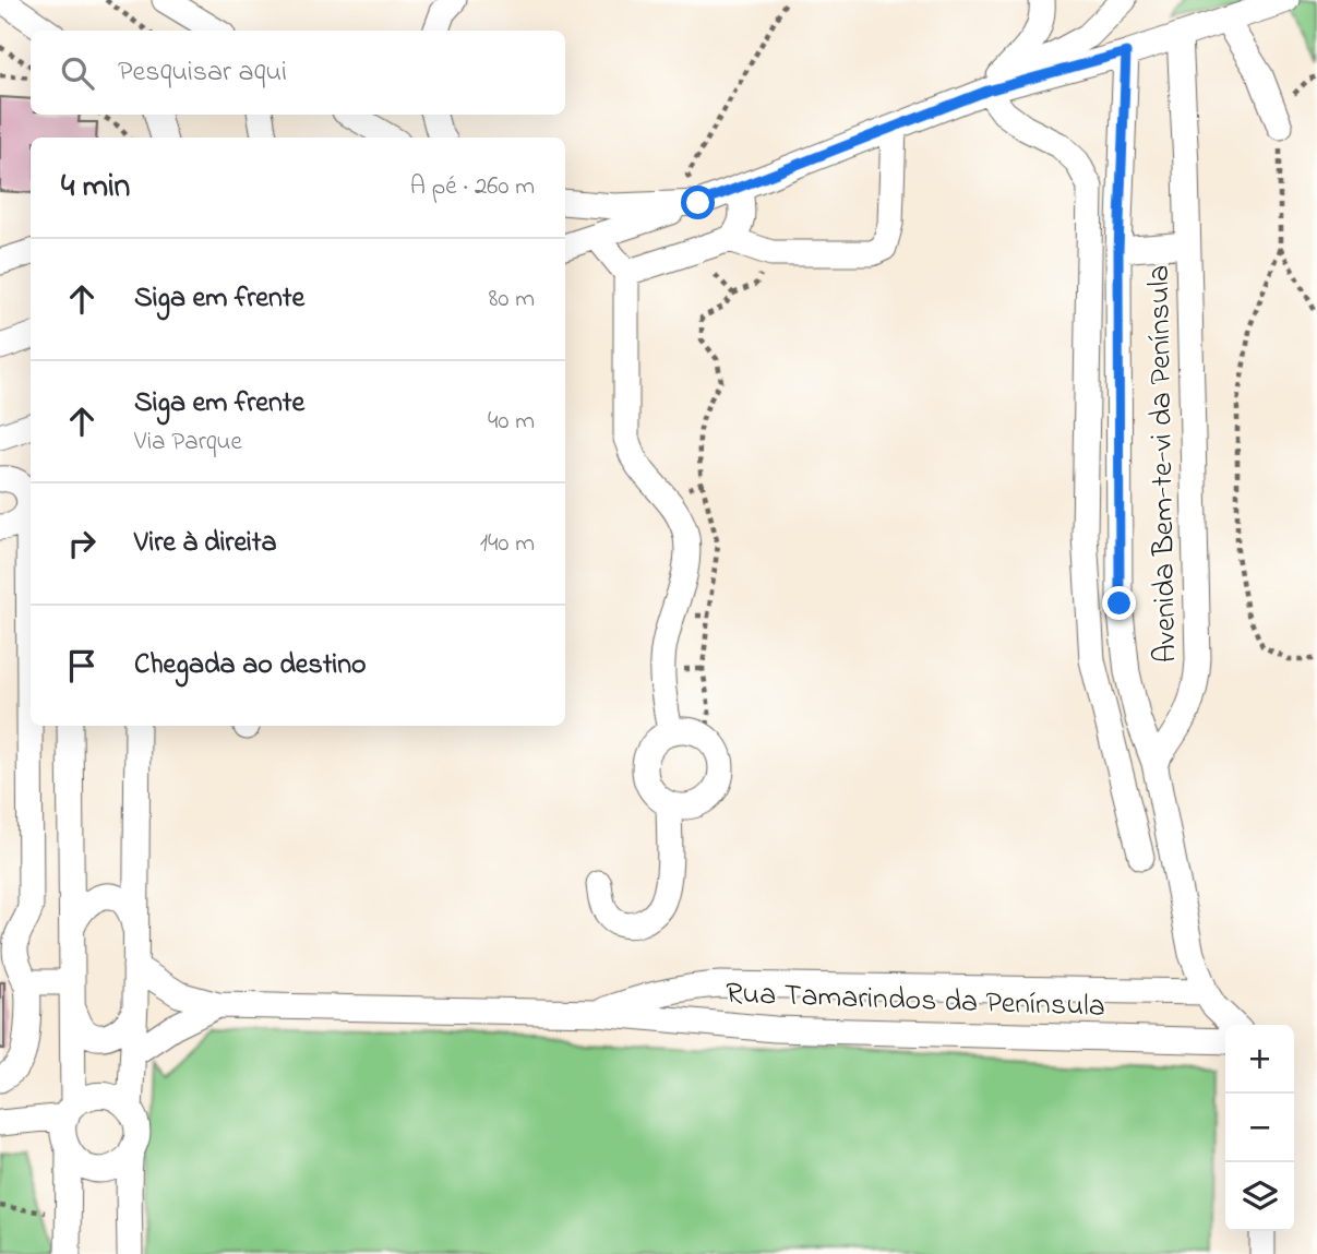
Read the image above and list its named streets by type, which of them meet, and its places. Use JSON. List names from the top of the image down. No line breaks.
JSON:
{"streets":{"street":["Avenida Bem-te-vi da Península","Rua Tamarindos da Península"]},"crossings":[["Avenida Bem-te-vi da Península","Rua Tamarindos da Península"]],"page":{"search":"Pesquisar aqui","heading":["4 min","A pé · 260 m"],"list":[["Siga em frente","80 m"],["Siga em frente","Via Parque","40 m"],["Vire à direita","140 m"],"Chegada ao destino"],"map_buttons":["+","−"]}}
